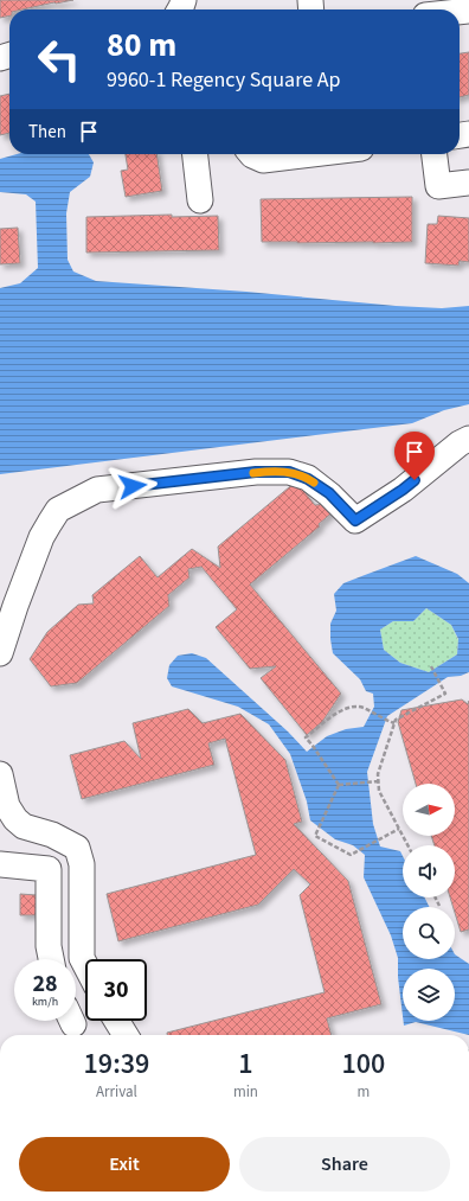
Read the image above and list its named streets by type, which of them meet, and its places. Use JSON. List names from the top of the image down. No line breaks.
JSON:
{"north":"right","page":{"turn":["80 m","9960-1 Regency Square Ap"],"then":"Then","speed":"28 km/h","limit":"30","eta":["19:39","Arrival","1","min","100","m"],"buttons":["Exit","Share"]}}
